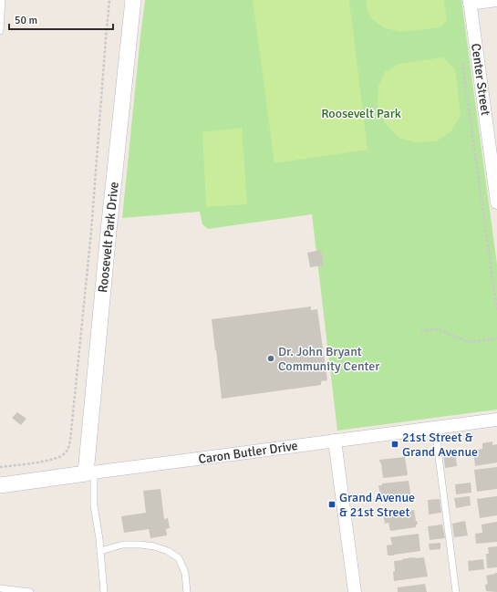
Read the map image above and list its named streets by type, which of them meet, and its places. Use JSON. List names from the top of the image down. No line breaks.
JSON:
{"streets":{"street":["Center Street","Roosevelt Park Drive","Caron Butler Drive"]},"crossings":[["Roosevelt Park Drive","Caron Butler Drive"]],"parks":["Roosevelt Park"],"places":{"other":["Dr. John Bryant Community Center"],"transit":["21st Street & Grand Avenue","Grand Avenue & 21st Street"]},"scale_bar":"50 m"}
